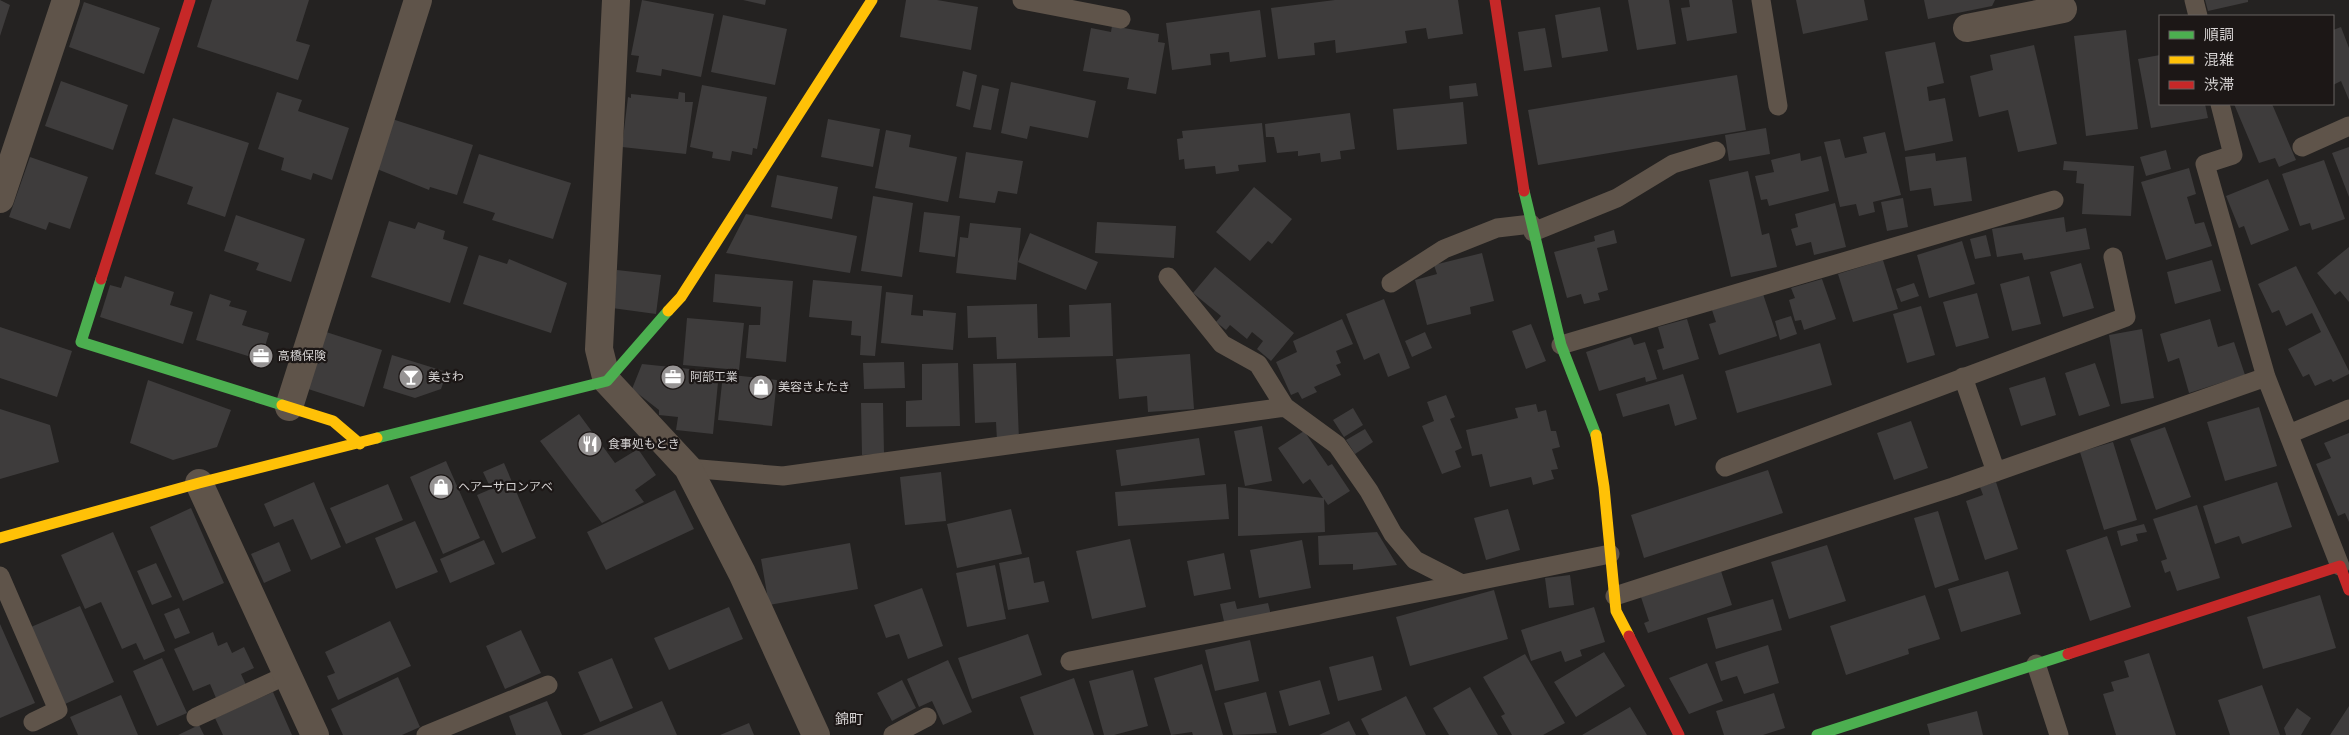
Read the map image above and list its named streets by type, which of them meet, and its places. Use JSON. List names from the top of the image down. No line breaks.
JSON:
{"districts":["錦町"],"places":{"office":["高橋保険","阿部工業"],"bar":["美さわ"],"shop":["美容きよたき","ヘアーサロンアベ"],"restaurant":["食事処もとき"]},"legend":["順調","混雑","渋滞"]}
